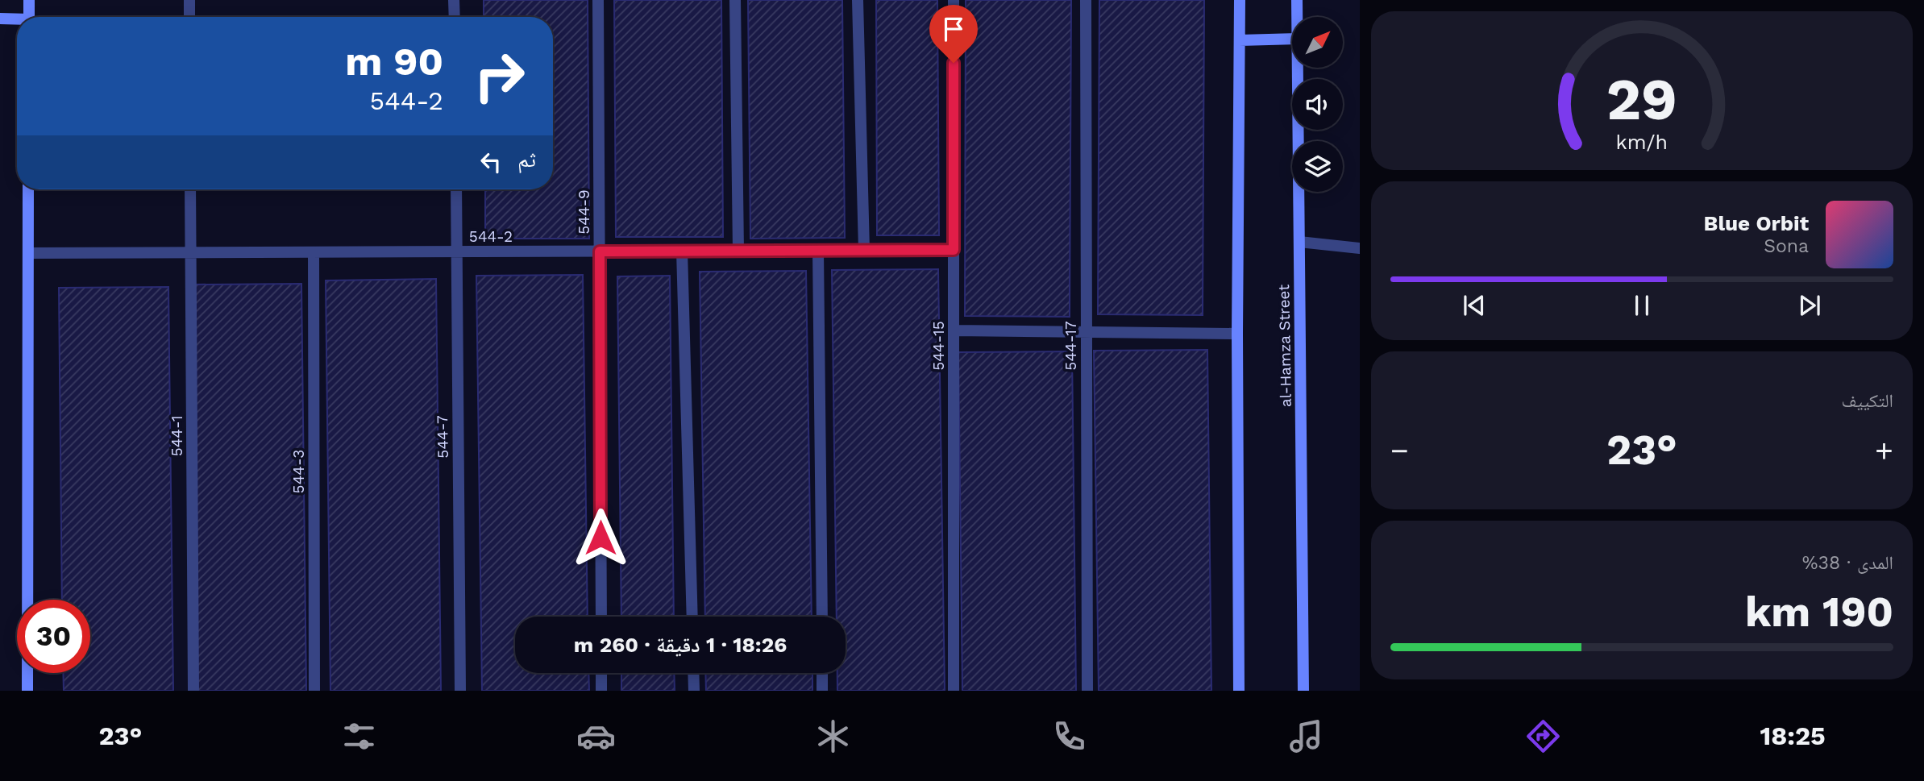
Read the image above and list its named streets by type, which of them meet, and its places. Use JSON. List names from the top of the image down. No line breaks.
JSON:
{"streets":{"street":["544-9","544-2","544-15","544-17","al-Hamza Street","544-1","544-7","544-3"]},"crossings":[["544-9","544-2"],["544-2","544-15"],["544-2","544-1"],["544-2","544-7"],["544-2","544-3"]],"north":"top right","page":{"turn":["90 m","544-2"],"then":"ثم","song":["Blue Orbit","Sona"],"tile":["التكييف",["المدى · 38%","190 km"]],"heat":["−","23°","+"],"limit":"30","trip":"18:26 · 1 دقيقة · 260 m","tabs":["18:25","23°"],"gauge":["29","km/h"]}}
